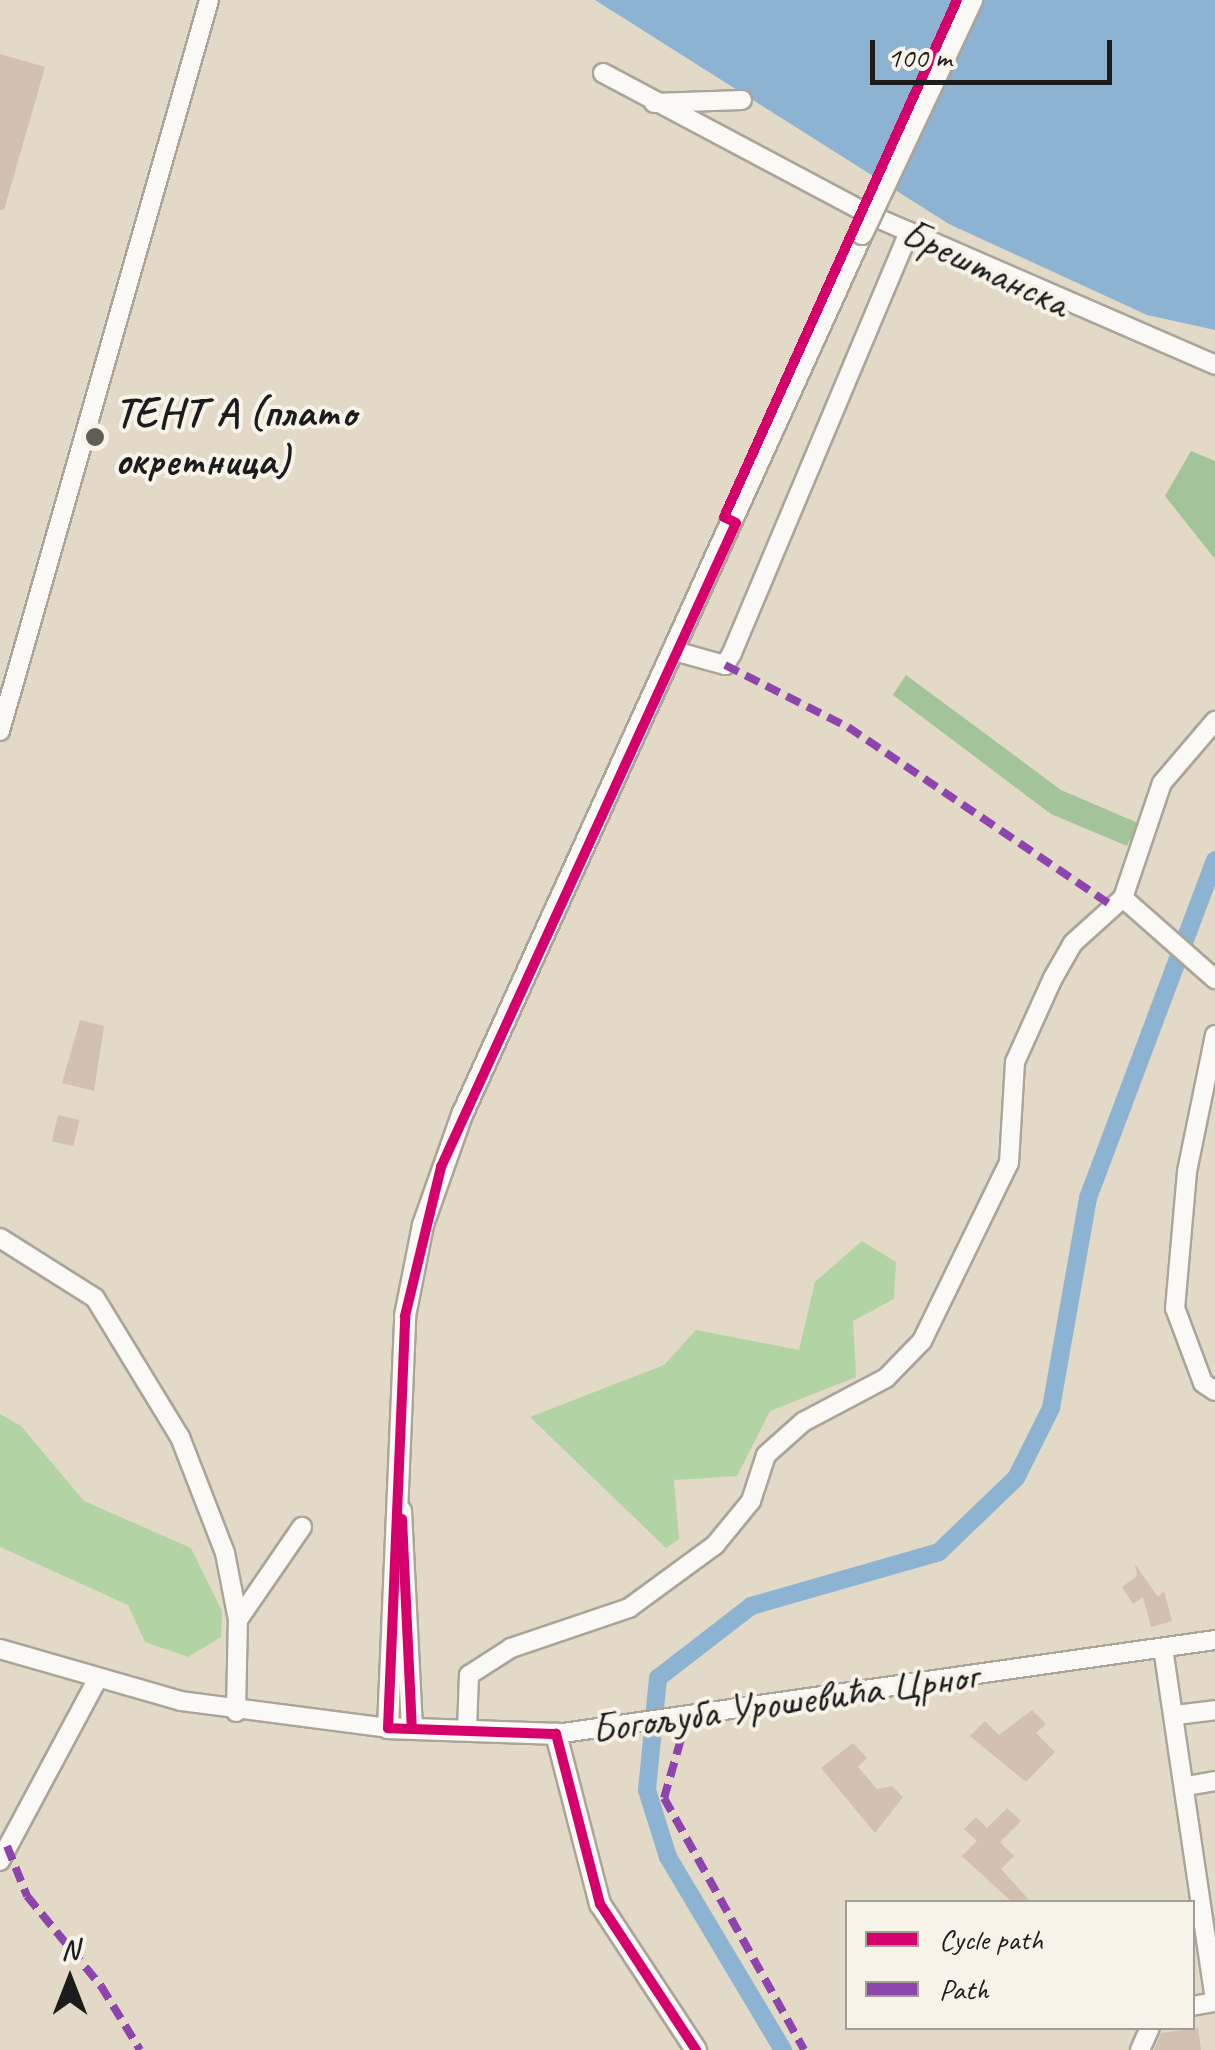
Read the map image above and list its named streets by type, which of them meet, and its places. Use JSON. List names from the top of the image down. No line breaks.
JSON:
{"streets":{"main road":["Богољуба Урошевића Црног"],"street":["Брештанска"]},"places":["ТЕНТ А (плато окретница)"],"legend":["Cycle path","Path"],"scale_bar":"100 m","north":"top"}
